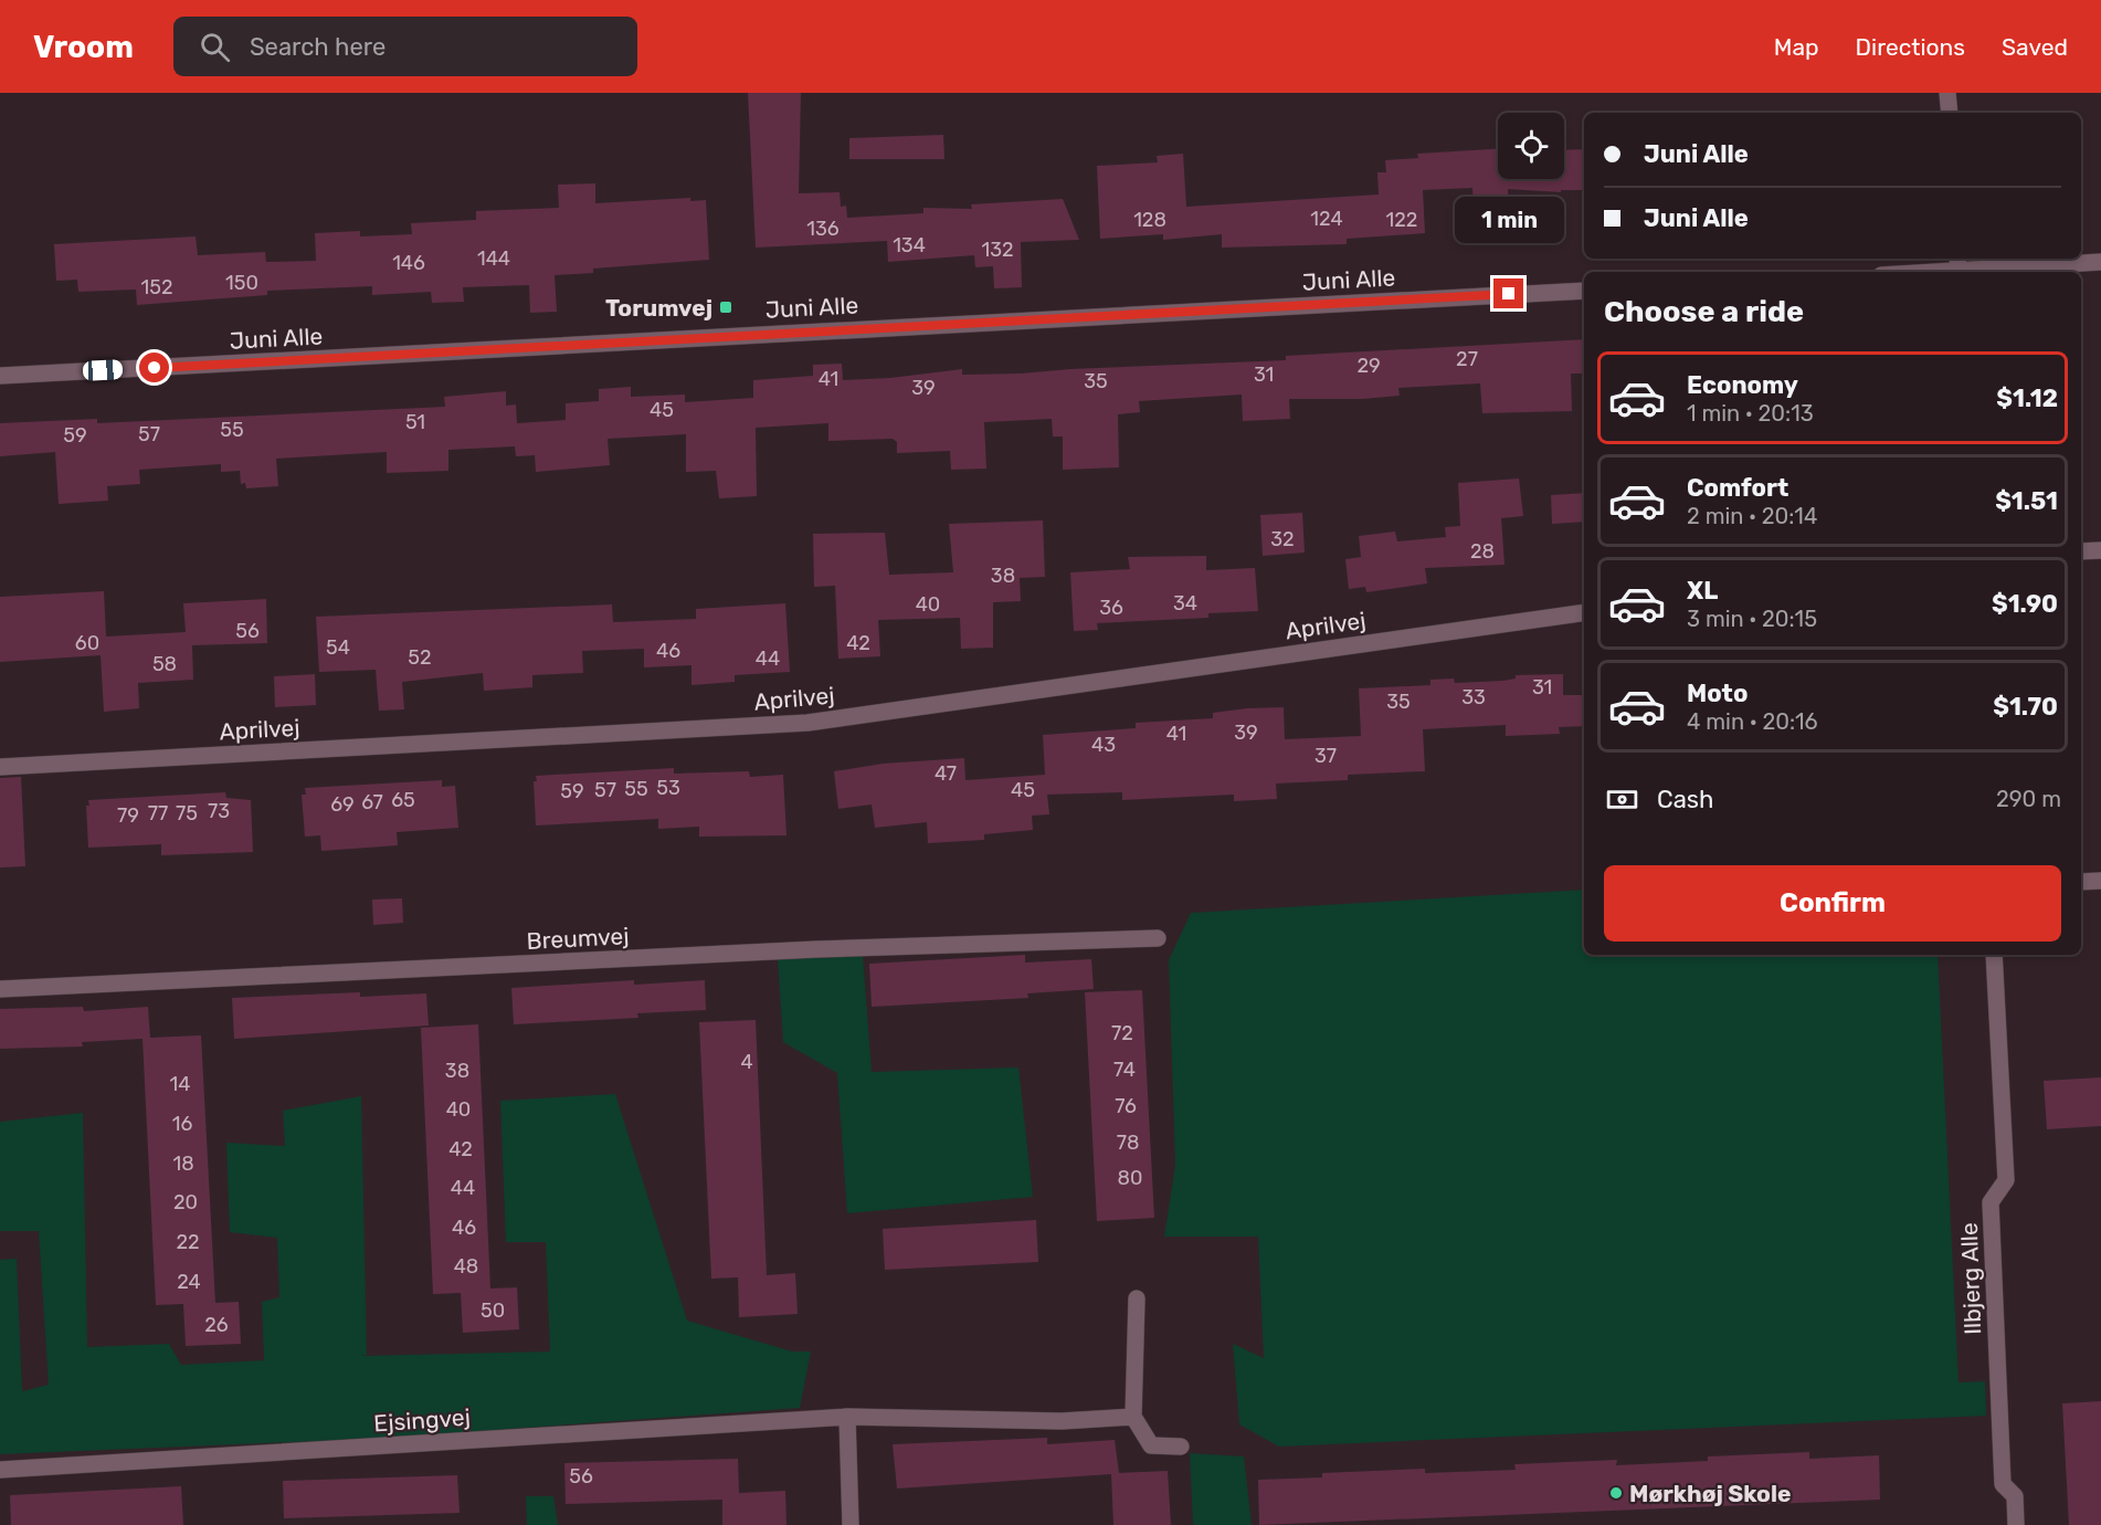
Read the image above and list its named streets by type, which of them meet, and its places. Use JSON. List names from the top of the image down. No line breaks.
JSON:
{"streets":{"street":["Juni Alle","Aprilvej","Breumvej","Ilbjerg Alle","Ejsingvej"]},"places":{"transit":["Torumvej"],"other":["Mørkhøj Skole"]},"house_numbers":["124","128","122","136","134","132","144","146","150","152","27","29","31","41","35","39","45","51","55","57","59","32","28","38","34","40","36","56","60","42","54","46","52","44","58","31","33","35","39","41","43","37","47","53","55","57","45","59","65","67","69","73","77","75","79","72","4","74","38","14","76","40","16","78","42","18","80","44","20","46","22","48","24","50","26","56"],"page":{"header":"Vroom","search":"Search here","nav":["Map","Directions","Saved"],"banner":["Juni Alle","Juni Alle"],"bubble":"1 min","heading":"Choose a ride","list":[{"name":"Economy","note":"1 min · 20:13","value":"$1.12"},{"name":"Comfort","note":"2 min · 20:14","value":"$1.51"},{"name":"XL","note":"3 min · 20:15","value":"$1.90"},{"name":"Moto","note":"4 min · 20:16","value":"$1.70"}],"pay":["Cash","290 m"],"buttons":"Confirm"}}
